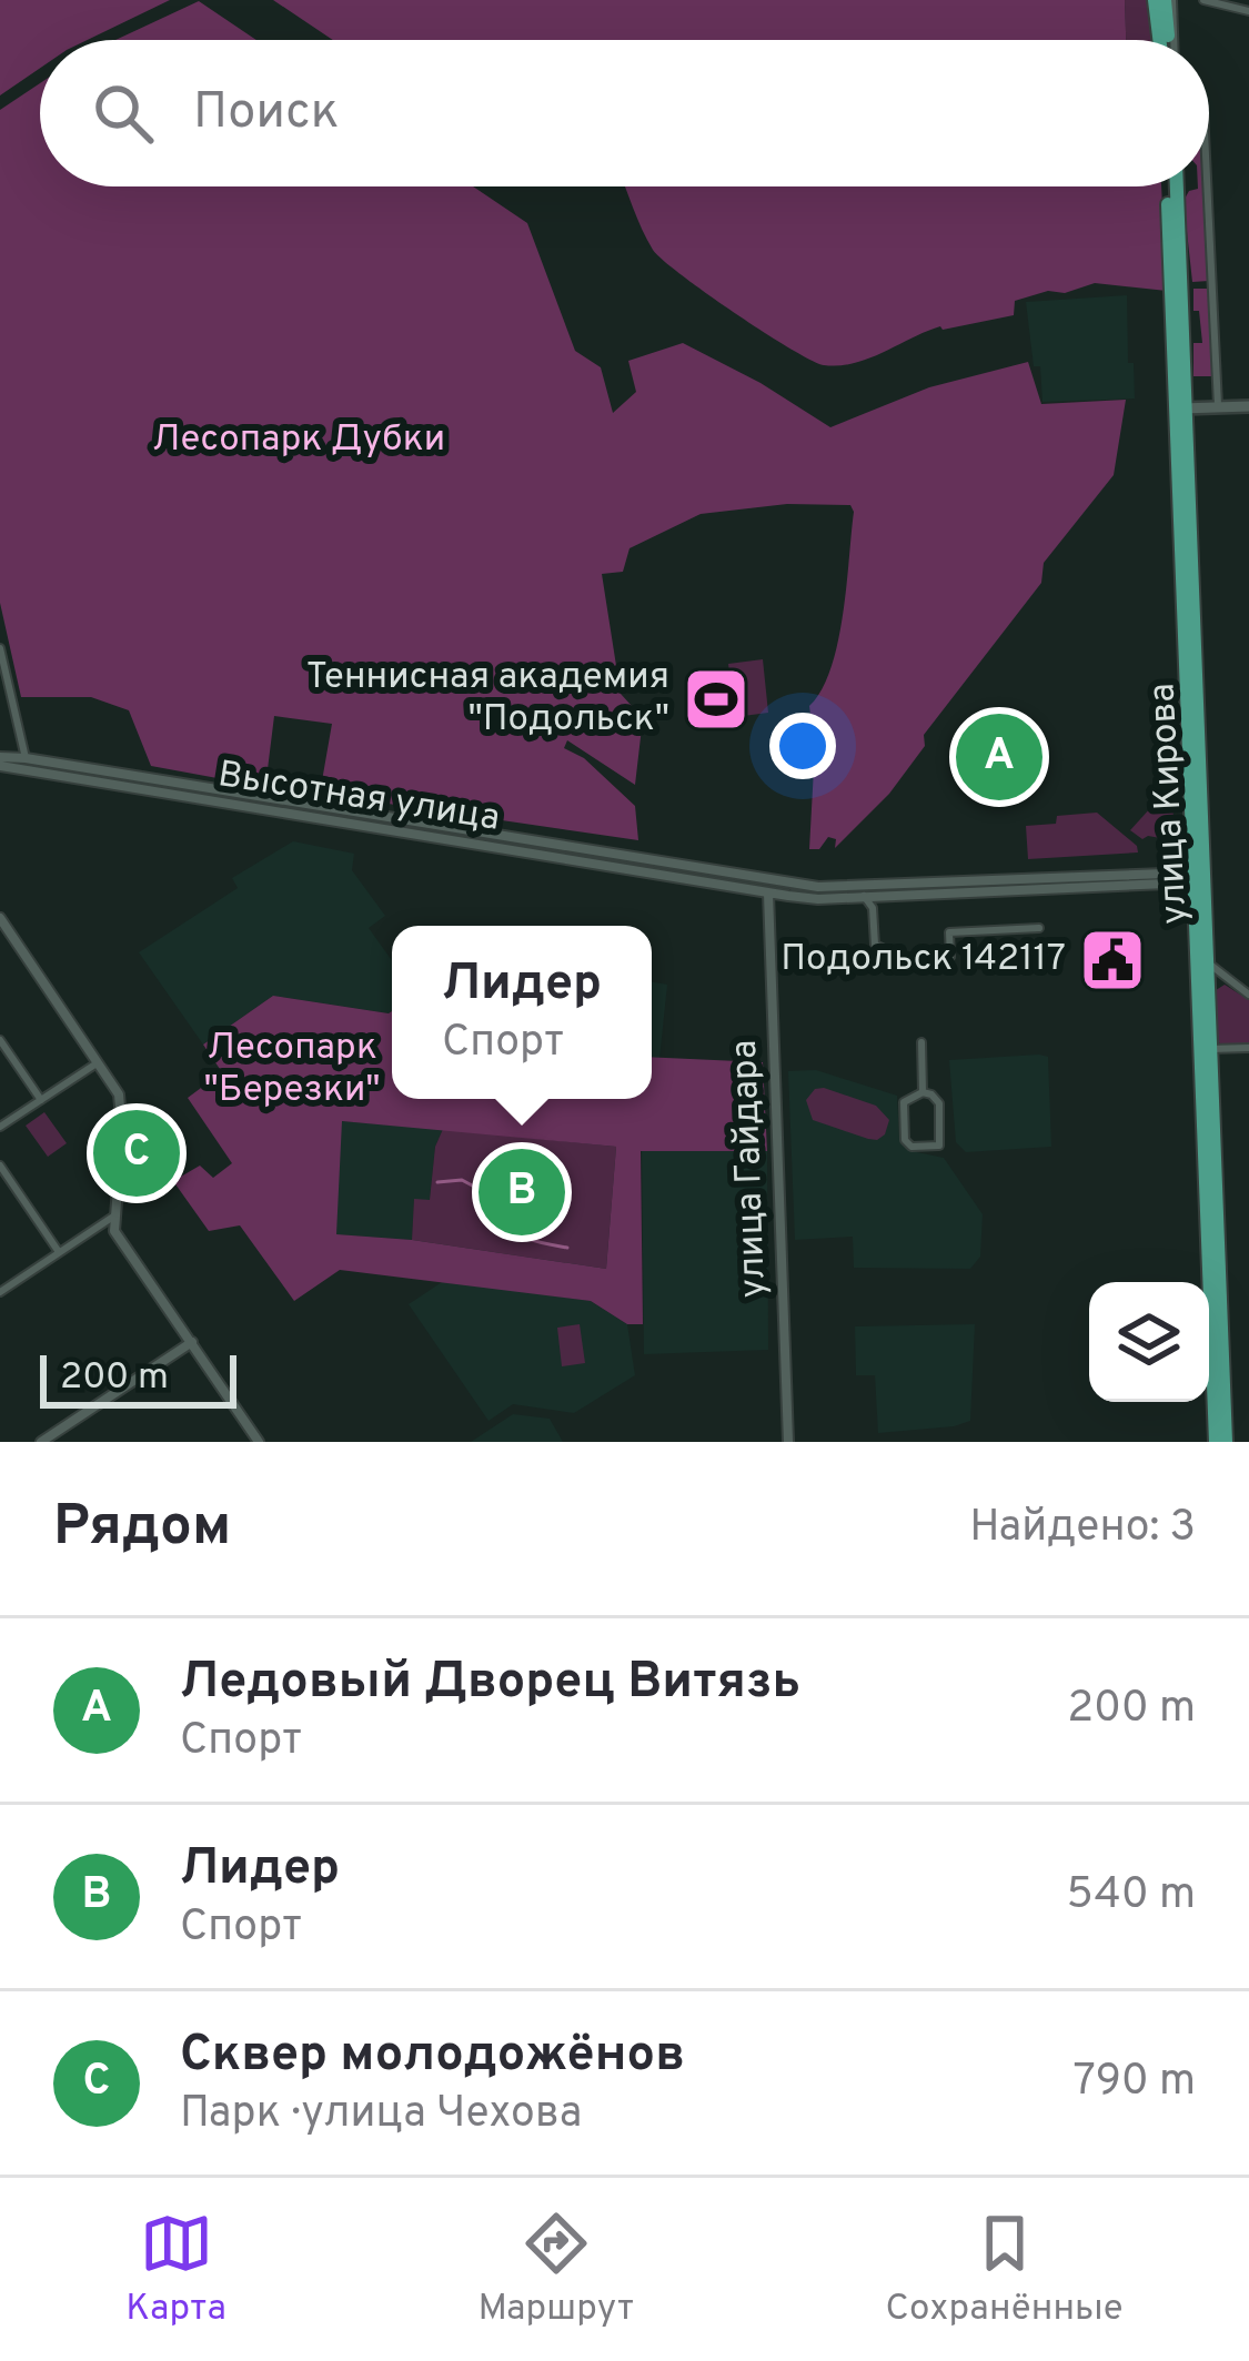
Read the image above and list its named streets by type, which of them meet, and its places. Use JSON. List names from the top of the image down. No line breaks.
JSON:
{"streets":{"main road":["улица Кирова"],"street":["Высотная улица","улица Гайдара"]},"crossings":[["Высотная улица","улица Кирова"],["Высотная улица","улица Гайдара"]],"parks":["Лесопарк Дубки","Лесопарк \"Березки\""],"places":{"sports":["Теннисная академия \"Подольск\""],"public building":["Подольск 142117"]},"scale_bar":"200 m","page":{"search":"Поиск","pins":["A","C","B"],"popup":["Лидер","Спорт"],"scale":"200 m","heading":["Рядом","Найдено: 3"],"list":[{"mark":"A","name":"Ледовый Дворец Витязь","note":"Спорт","value":"200 m"},{"mark":"B","name":"Лидер","note":"Спорт","value":"540 m"},{"mark":"C","name":"Сквер молодожёнов","note":"Парк · улица Чехова","value":"790 m"}],"nav":["Карта","Маршрут","Сохранённые"]}}
